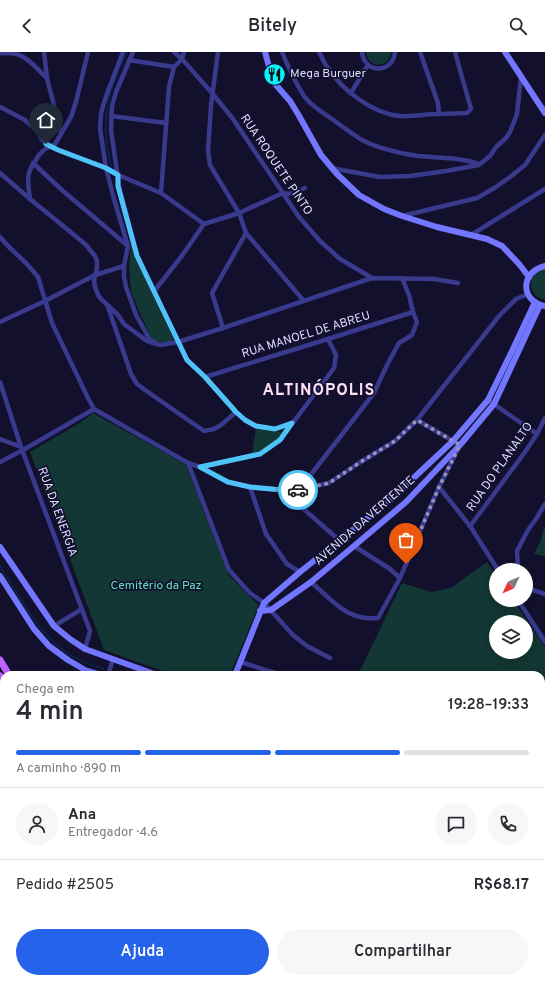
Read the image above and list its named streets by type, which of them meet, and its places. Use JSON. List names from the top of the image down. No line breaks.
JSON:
{"streets":{"street":["RUA ROQUETE PINTO","RUA MANOEL DE ABREU","RUA DO PLANALTO","RUA DA ENERGIA","AVENIDA DA VERTENTE"]},"districts":["ALTINÓPOLIS"],"parks":["Cemitério da Paz"],"places":{"restaurant":["Mega Burguer"]},"north":"bottom left","page":{"header":"Bitely","heading":["4 min","Chega em","19:28–19:33"],"panel":["Ana","Entregador · 4.6","Pedido #2505","R$68.17"],"bar":"A caminho · 890 m","buttons":["Ajuda","Compartilhar"]}}
